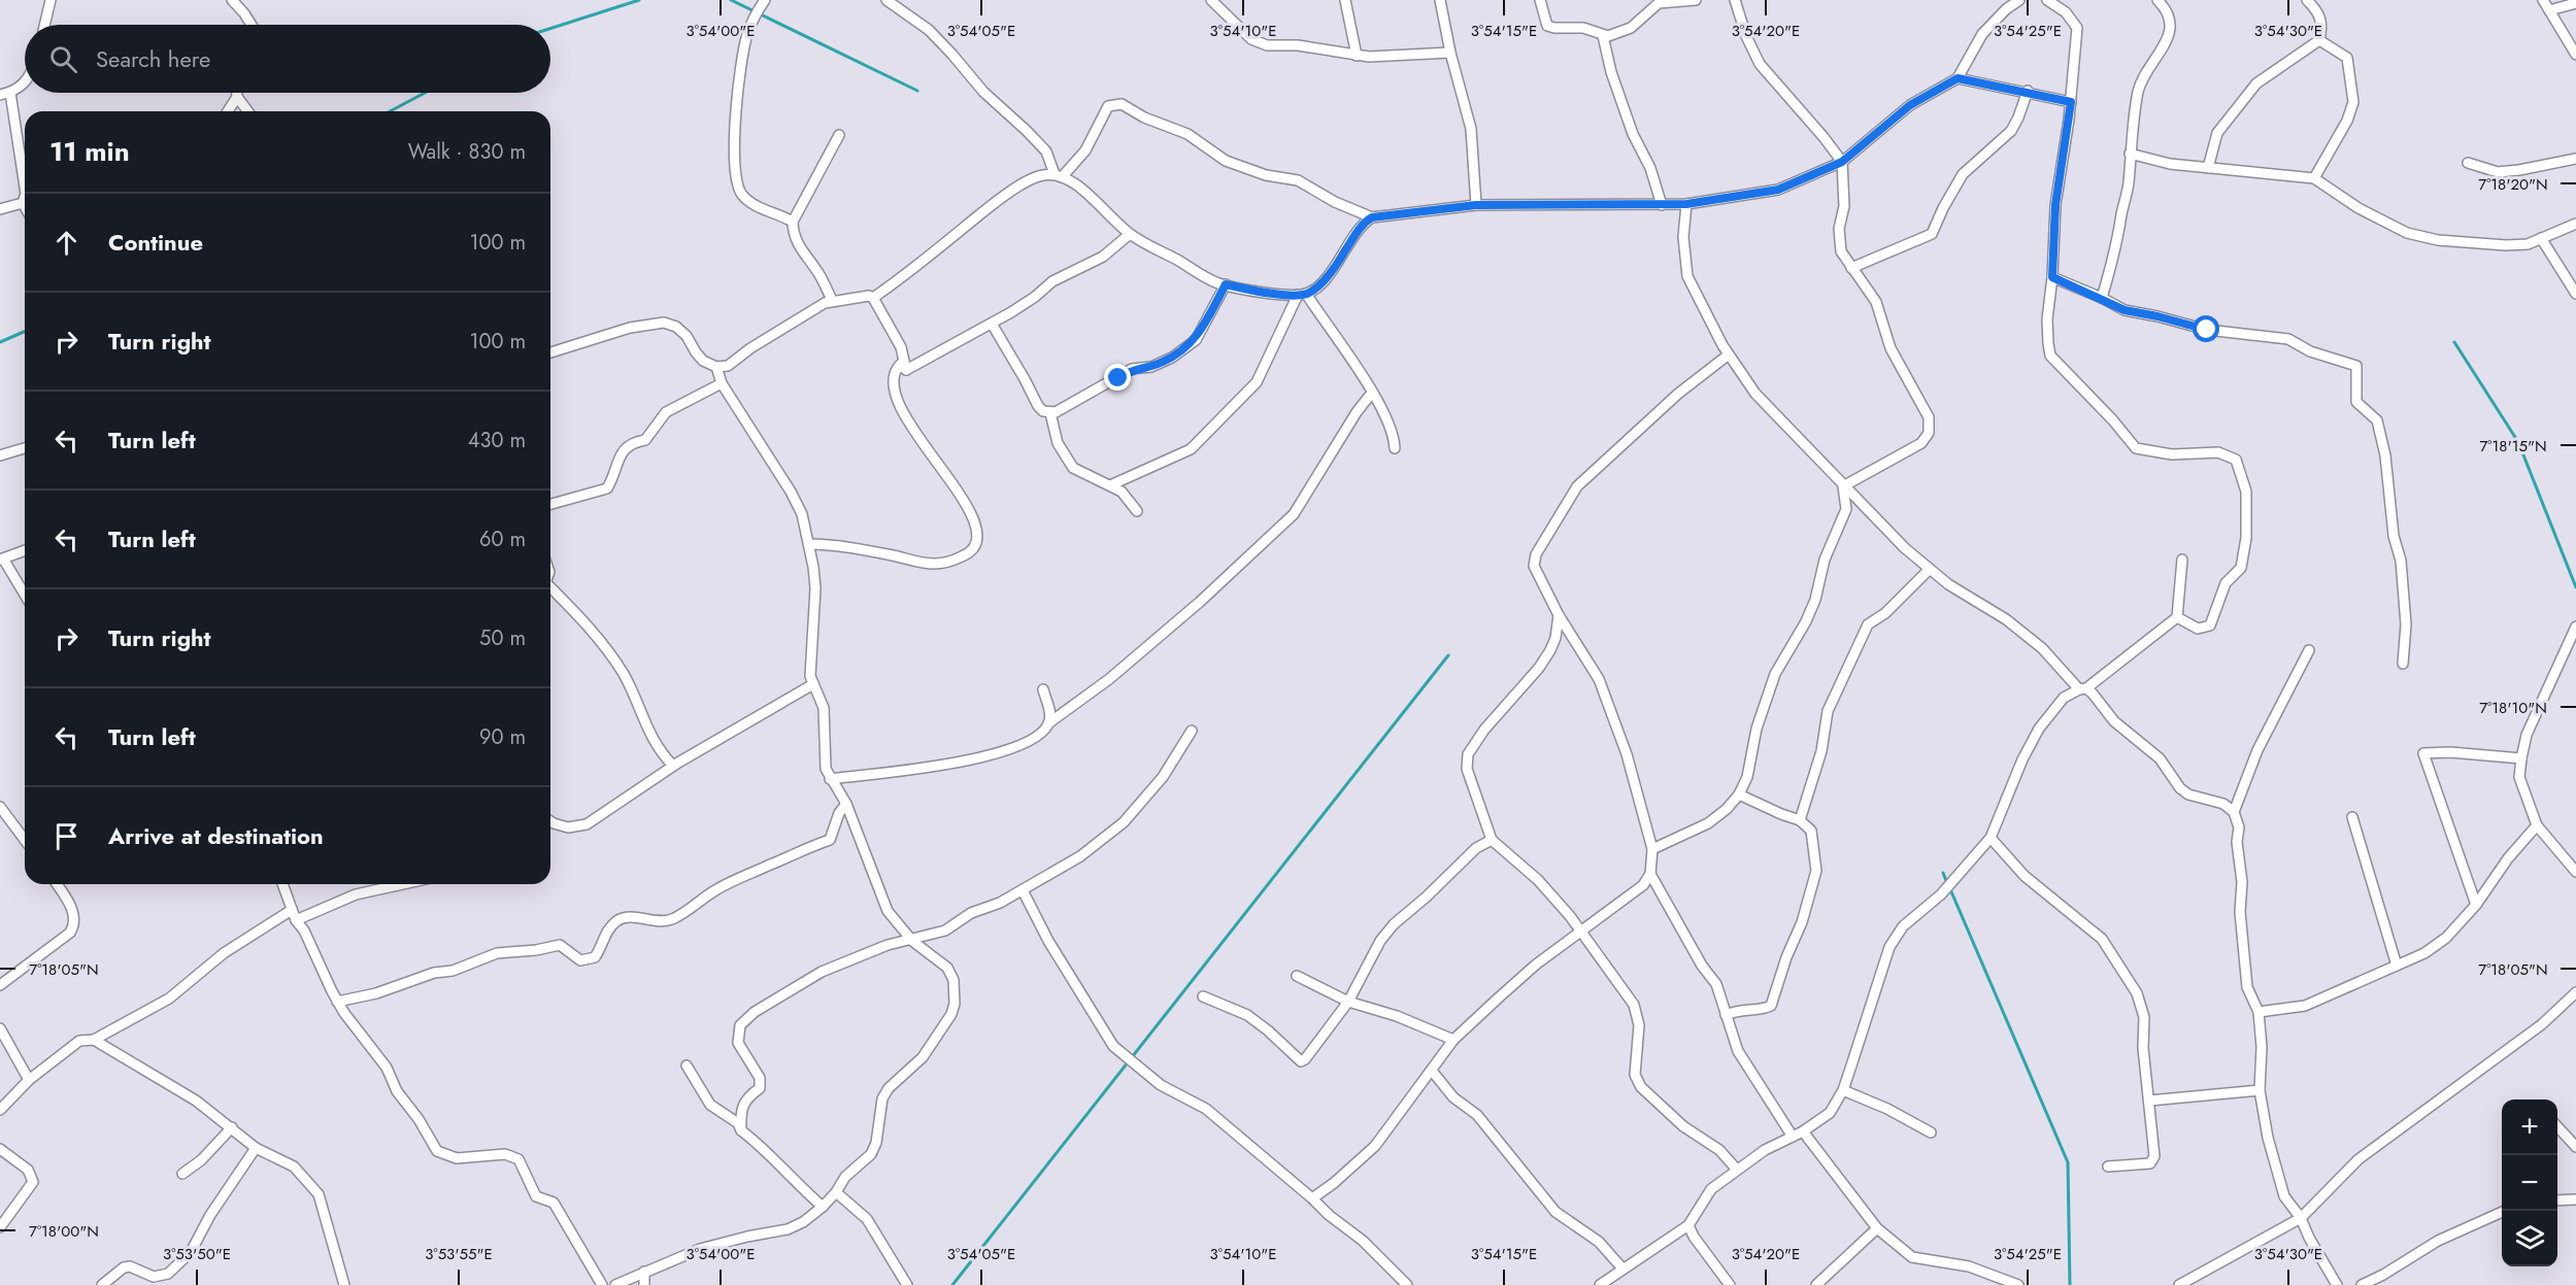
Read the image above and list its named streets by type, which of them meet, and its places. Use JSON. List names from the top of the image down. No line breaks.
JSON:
{"page":{"search":"Search here","heading":["11 min","Walk · 830 m"],"list":[["Continue","100 m"],["Turn right","100 m"],["Turn left","430 m"],["Turn left","60 m"],["Turn right","50 m"],["Turn left","90 m"],"Arrive at destination"],"map_buttons":["+","−"]},"coordinates":["3°54'00\"E","3°54'05\"E","3°54'10\"E","3°54'15\"E","3°54'20\"E","3°54'25\"E","3°54'30\"E","7°18'20\"N","7°18'15\"N","7°18'10\"N","7°18'05\"N","7°18'00\"N","3°53'50\"E","3°53'55\"E"]}
